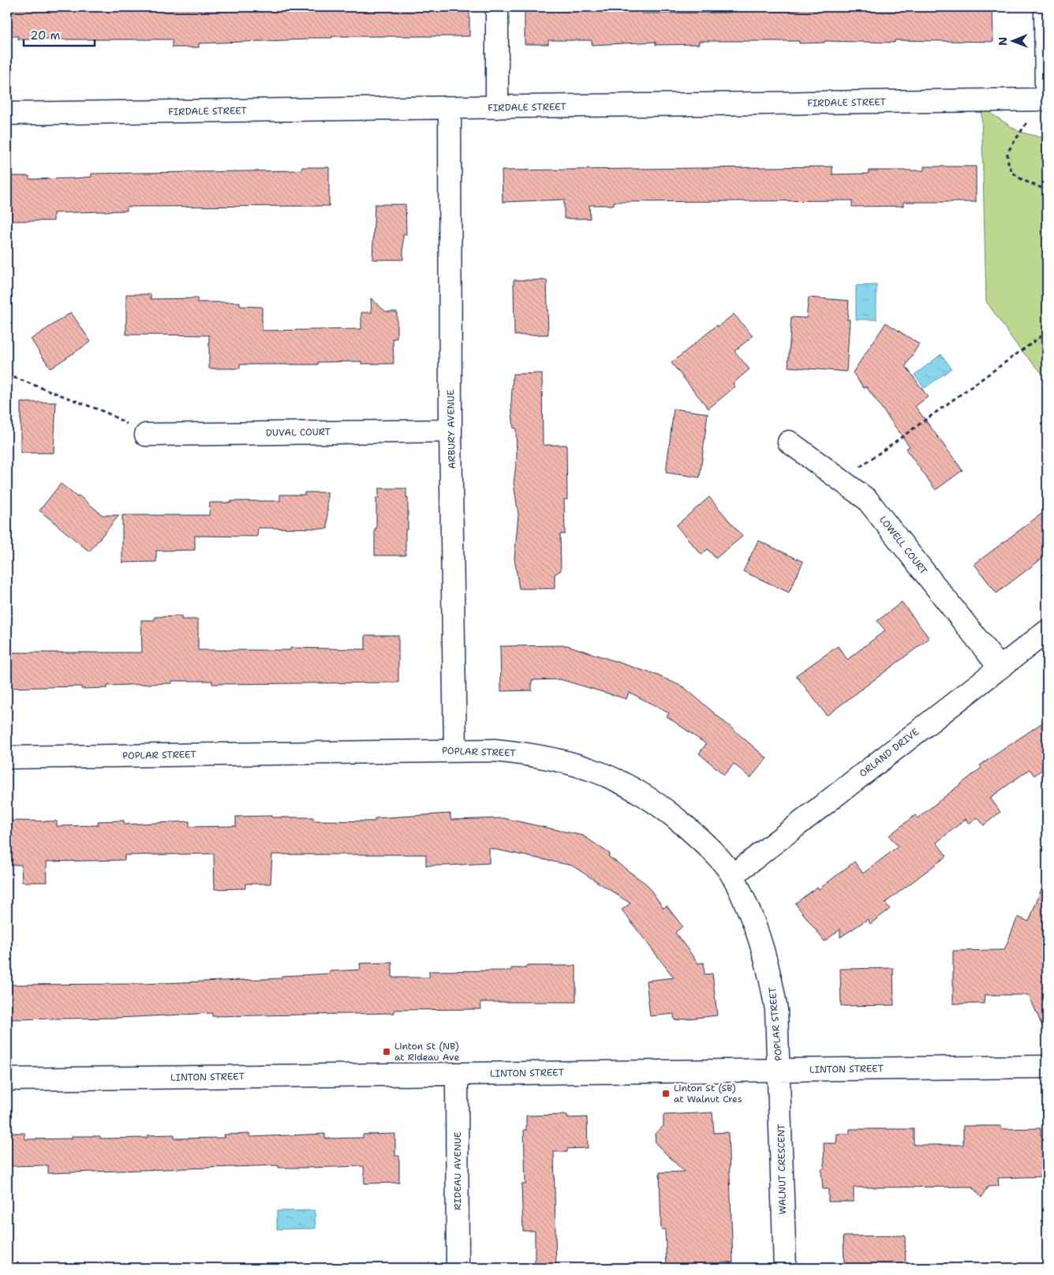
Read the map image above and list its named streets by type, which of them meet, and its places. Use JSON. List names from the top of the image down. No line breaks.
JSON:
{"streets":{"street":["FIRDALE STREET","ARBURY AVENUE","DUVAL COURT","LOWELL COURT","POPLAR STREET","ORLAND DRIVE","LINTON STREET","WALNUT CRESCENT","RIDEAU AVENUE"]},"crossings":[["FIRDALE STREET","ARBURY AVENUE"],["ARBURY AVENUE","DUVAL COURT"],["ARBURY AVENUE","POPLAR STREET"],["LOWELL COURT","ORLAND DRIVE"],["POPLAR STREET","ORLAND DRIVE"],["POPLAR STREET","LINTON STREET"],["POPLAR STREET","WALNUT CRESCENT"],["LINTON STREET","WALNUT CRESCENT"],["LINTON STREET","RIDEAU AVENUE"]],"places":{"transit":["Linton St (NB) at Rideau Ave","Linton St (SB) at Walnut Cres"]},"scale_bar":"20 m","north":"left"}
